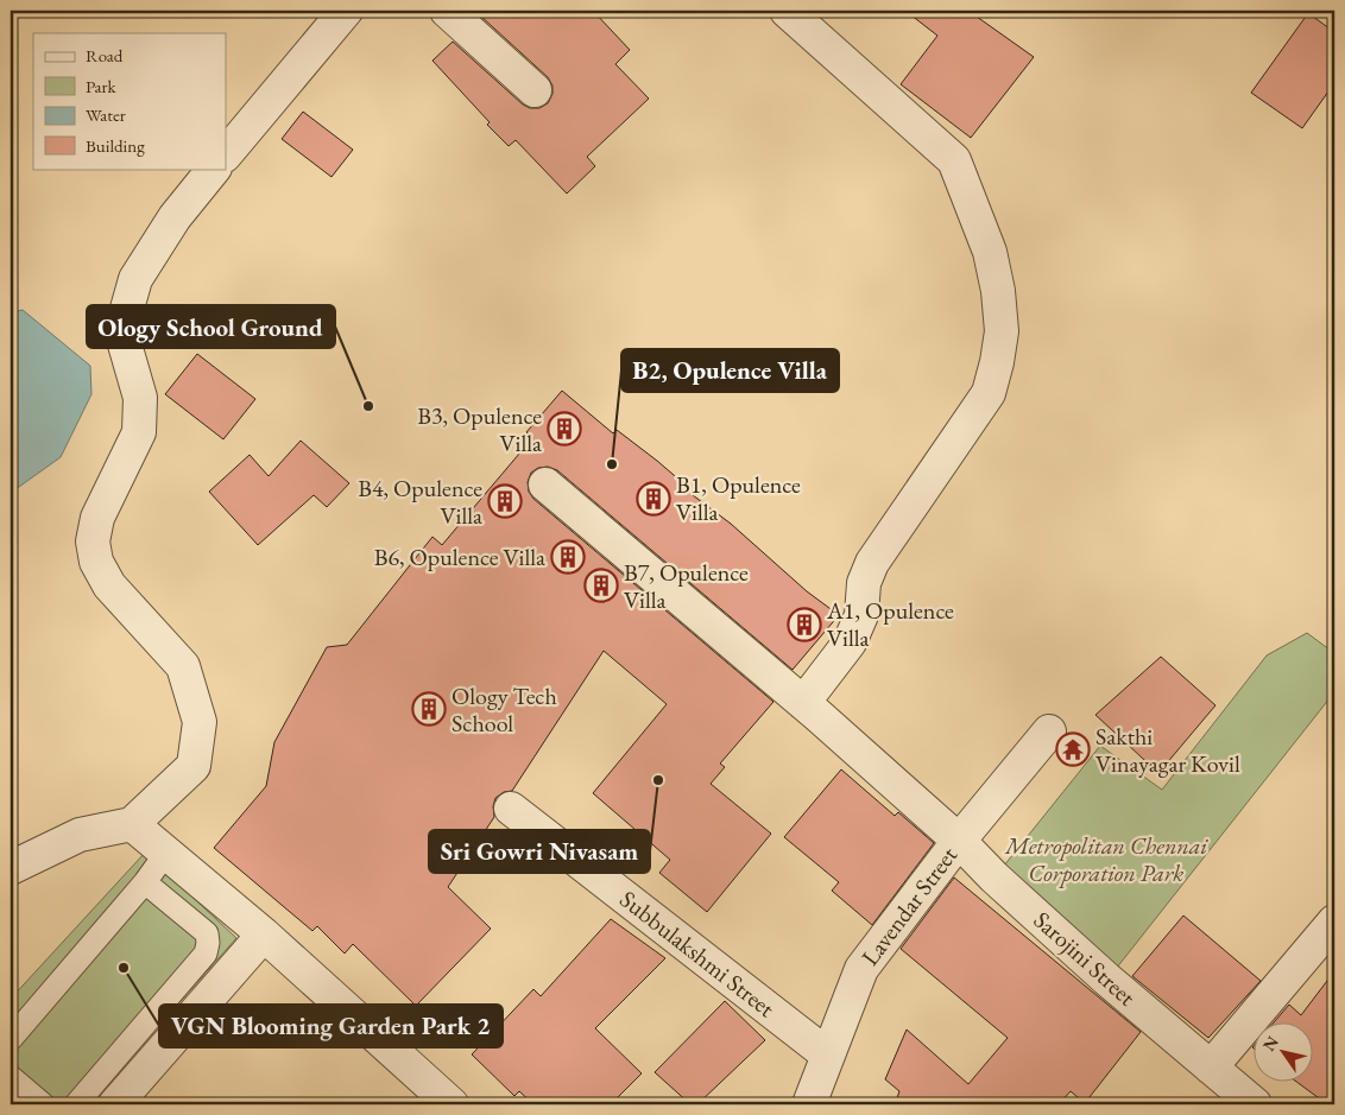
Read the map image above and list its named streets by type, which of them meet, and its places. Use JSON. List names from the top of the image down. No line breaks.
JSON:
{"streets":{"street":["Lavendar Street","Subbulakshmi Street","Sarojini Street"]},"crossings":[["Lavendar Street","Subbulakshmi Street"],["Lavendar Street","Sarojini Street"]],"parks":["Metropolitan Chennai Corporation Park"],"places":{"other":["Ology School Ground","B2, Opulence Villa","Sri Gowri Nivasam","VGN Blooming Garden Park 2"],"building":["B3, Opulence Villa","B1, Opulence Villa","B4, Opulence Villa","B6, Opulence Villa","B7, Opulence Villa","A1, Opulence Villa","Ology Tech School"],"temple":["Sakthi Vinayagar Kovil"]},"legend":["Road","Park","Water","Building"],"north":"top left"}
